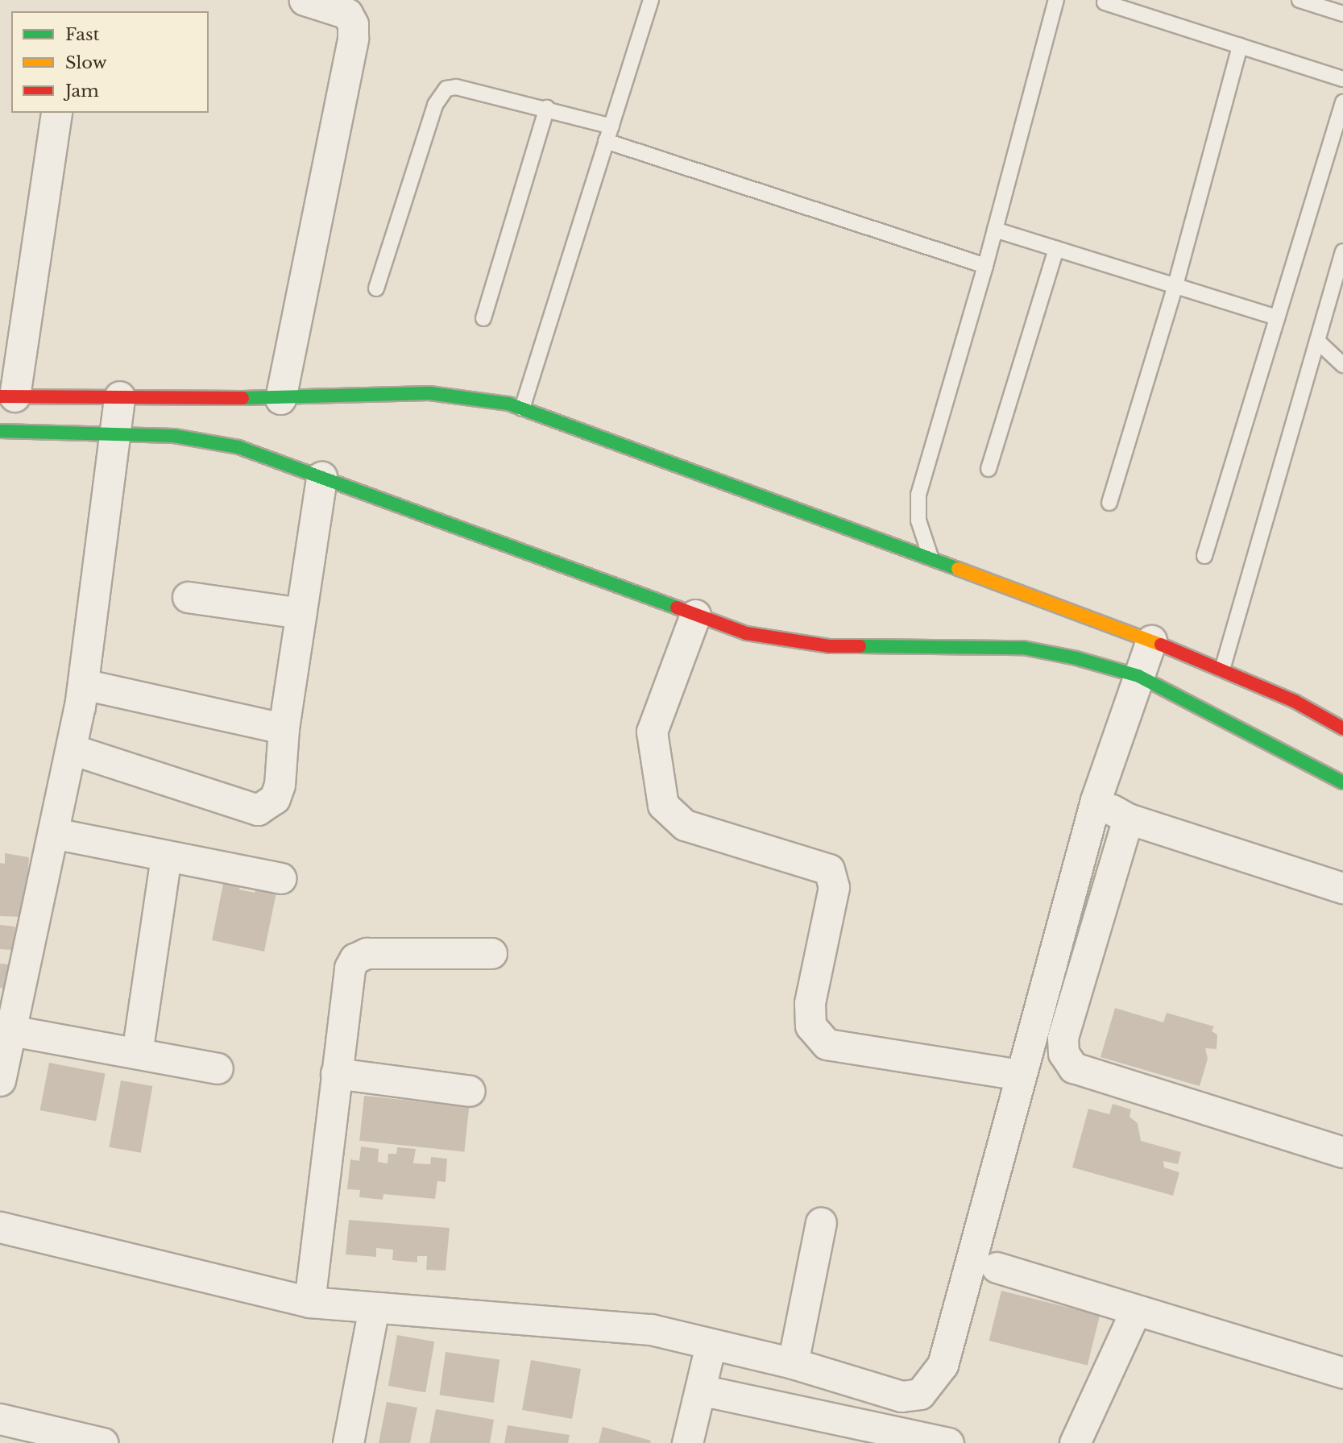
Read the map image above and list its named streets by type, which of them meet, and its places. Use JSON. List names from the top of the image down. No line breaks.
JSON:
{"legend":["Fast","Slow","Jam"]}
